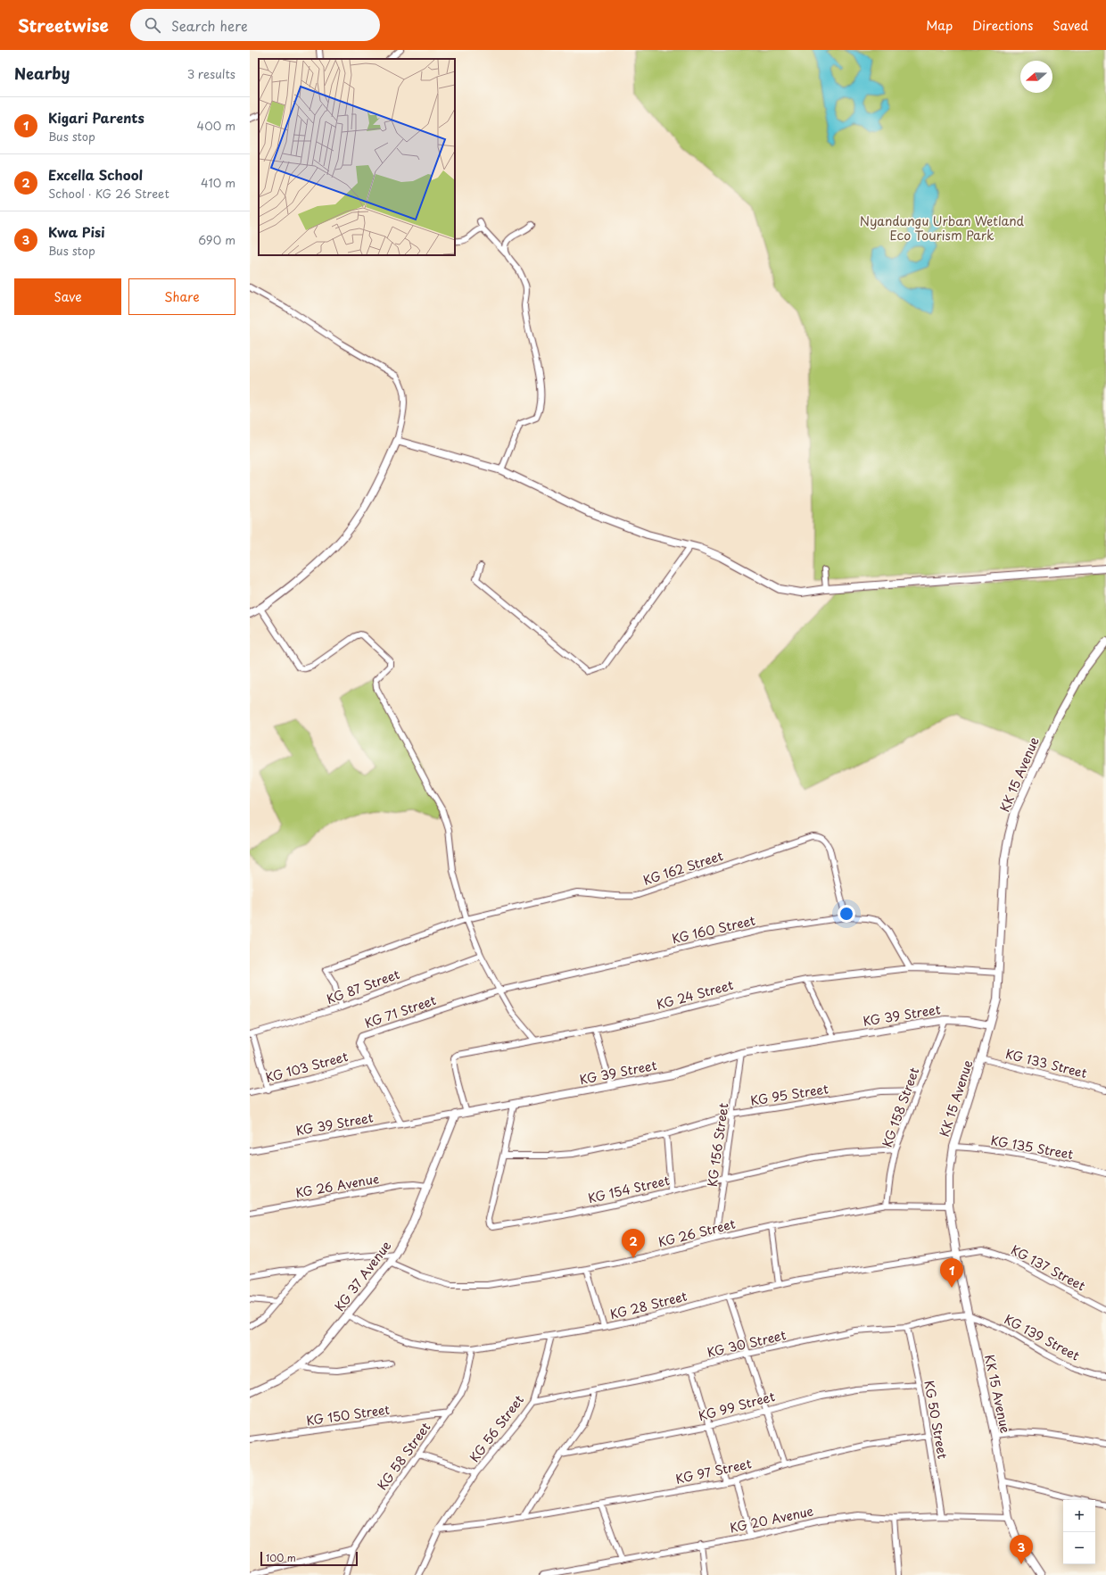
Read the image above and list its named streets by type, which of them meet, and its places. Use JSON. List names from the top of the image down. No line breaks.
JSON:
{"streets":{"street":["KK 15 Avenue","KG 162 Street","KG 160 Street","KG 87 Street","KG 24 Street","KG 71 Street","KG 39 Street","KG 133 Street","KG 103 Street","KG 95 Street","KG 158 Street","KG 156 Street","KG 135 Street","KG 26 Avenue","KG 154 Street","KG 26 Street","KG 137 Street","KG 37 Avenue","KG 28 Street","KG 139 Street","KG 30 Street","KG 99 Street","KG 150 Street","KG 50 Street","KG 56 Street","KG 58 Street","KG 97 Street","KG 20 Avenue"]},"crossings":[["KK 15 Avenue","KG 24 Street"],["KK 15 Avenue","KG 39 Street"],["KK 15 Avenue","KG 133 Street"],["KK 15 Avenue","KG 135 Street"],["KK 15 Avenue","KG 26 Street"],["KK 15 Avenue","KG 137 Street"],["KK 15 Avenue","KG 28 Street"],["KK 15 Avenue","KG 139 Street"],["KK 15 Avenue","KG 30 Street"],["KK 15 Avenue","KG 20 Avenue"],["KG 162 Street","KG 160 Street"],["KG 160 Street","KG 24 Street"],["KG 160 Street","KG 71 Street"],["KG 24 Street","KG 39 Street"],["KG 71 Street","KG 39 Street"],["KG 71 Street","KG 103 Street"],["KG 39 Street","KG 158 Street"],["KG 39 Street","KG 156 Street"],["KG 39 Street","KG 154 Street"],["KG 39 Street","KG 37 Avenue"],["KG 95 Street","KG 158 Street"],["KG 95 Street","KG 156 Street"],["KG 95 Street","KG 154 Street"],["KG 158 Street","KG 154 Street"],["KG 158 Street","KG 26 Street"],["KG 156 Street","KG 154 Street"],["KG 156 Street","KG 26 Street"],["KG 26 Avenue","KG 37 Avenue"],["KG 26 Street","KG 37 Avenue"],["KG 137 Street","KG 28 Street"],["KG 37 Avenue","KG 28 Street"],["KG 28 Street","KG 56 Street"],["KG 28 Street","KG 58 Street"],["KG 139 Street","KG 30 Street"],["KG 30 Street","KG 50 Street"],["KG 30 Street","KG 56 Street"],["KG 99 Street","KG 50 Street"],["KG 150 Street","KG 58 Street"],["KG 50 Street","KG 97 Street"],["KG 50 Street","KG 20 Avenue"],["KG 56 Street","KG 58 Street"],["KG 56 Street","KG 97 Street"]],"parks":["Nyandungu Urban Wetland Eco Tourism Park"],"scale_bar":"100 m","north":"left","page":{"header":"Streetwise","search":"Search here","nav":["Map","Directions","Saved"],"heading":["Nearby","3 results"],"list":[{"mark":"1","name":"Kigari Parents","note":"Bus stop","value":"400 m"},{"mark":"2","name":"Excella School","note":"School · KG 26 Street","value":"410 m"},{"mark":"3","name":"Kwa Pisi","note":"Bus stop","value":"690 m"}],"buttons":["Save","Share"],"pins":["2","1","3"],"map_buttons":["+","−"],"scale":"100 m"}}
